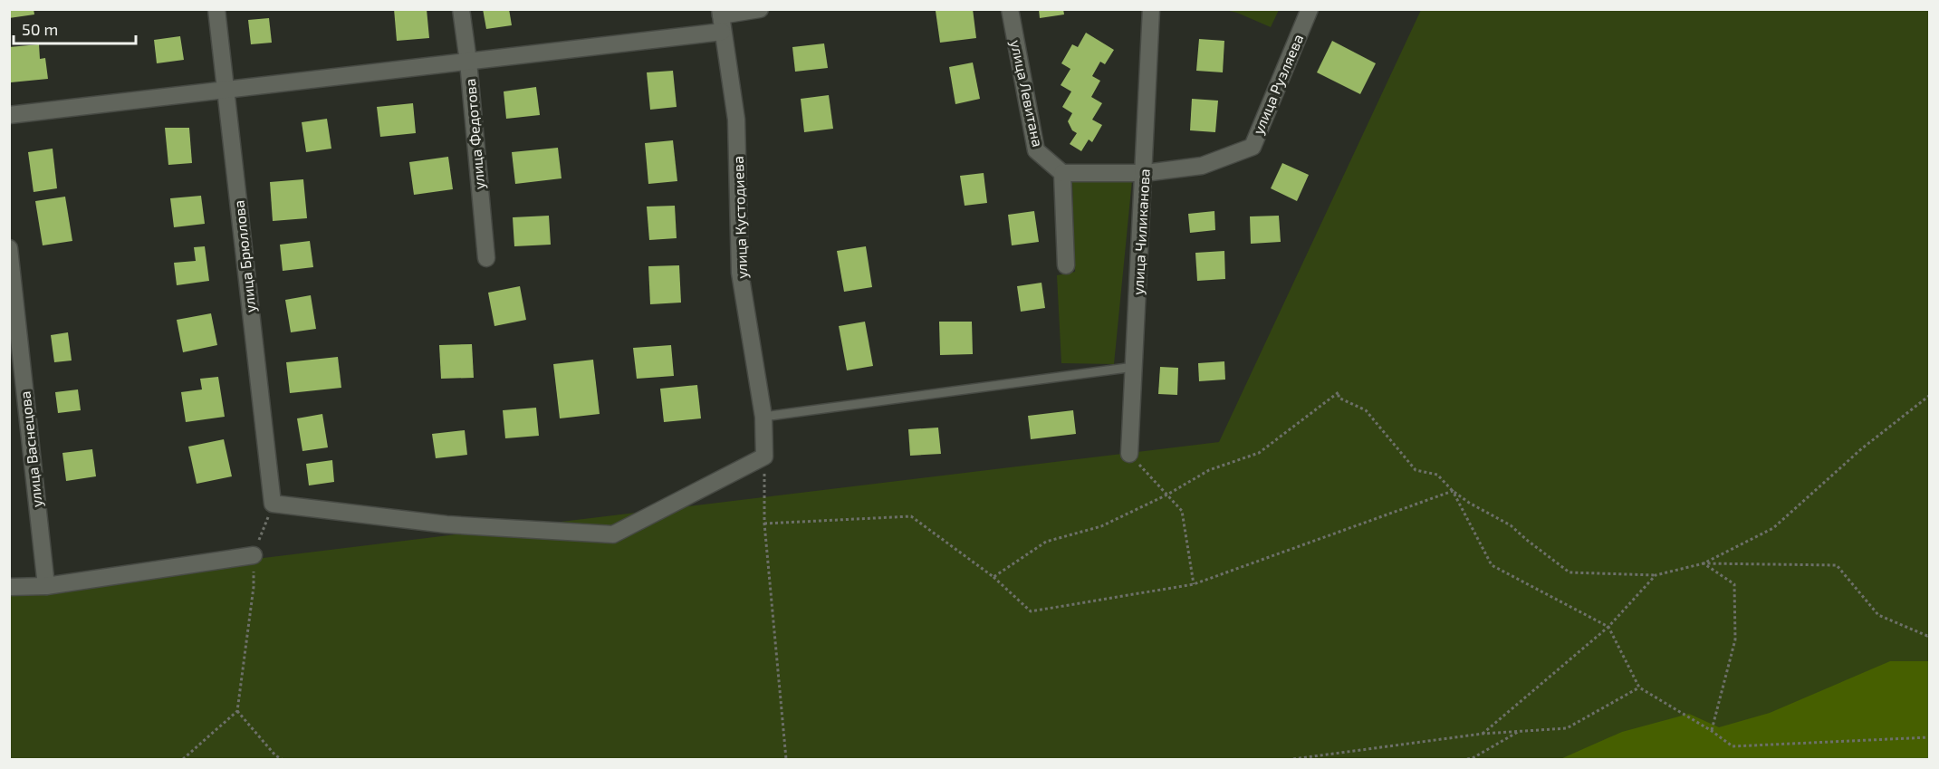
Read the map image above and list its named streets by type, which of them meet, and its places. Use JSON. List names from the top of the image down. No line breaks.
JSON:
{"streets":{"street":["улица Рузляева","улица Левитана","улица Федотова","улица Кустодиева","улица Чиликанова","улица Брюллова","улица Васнецова"]},"crossings":[["улица Рузляева","улица Левитана"],["улица Рузляева","улица Чиликанова"]],"scale_bar":"50 m"}
